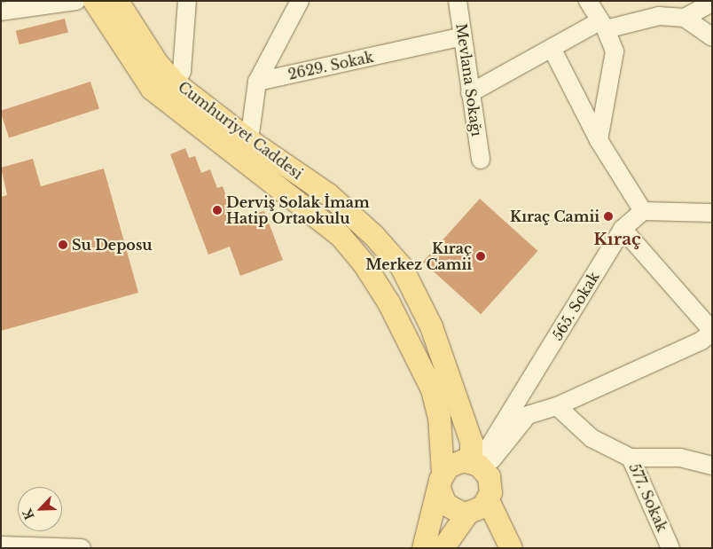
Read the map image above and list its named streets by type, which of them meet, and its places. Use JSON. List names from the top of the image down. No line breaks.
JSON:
{"streets":{"main road":["Cumhuriyet Caddesi"],"street":["2629. Sokak","Mevlana Sokağı","565. Sokak","577. Sokak"]},"crossings":[["2629. Sokak","Mevlana Sokağı"],["Cumhuriyet Caddesi","565. Sokak"]],"districts":["Kıraç"],"places":["Derviş Solak İmam Hatip Ortaokulu","Kıraç Camii","Su Deposu","Kıraç Merkez Camii"],"north":"bottom left"}
